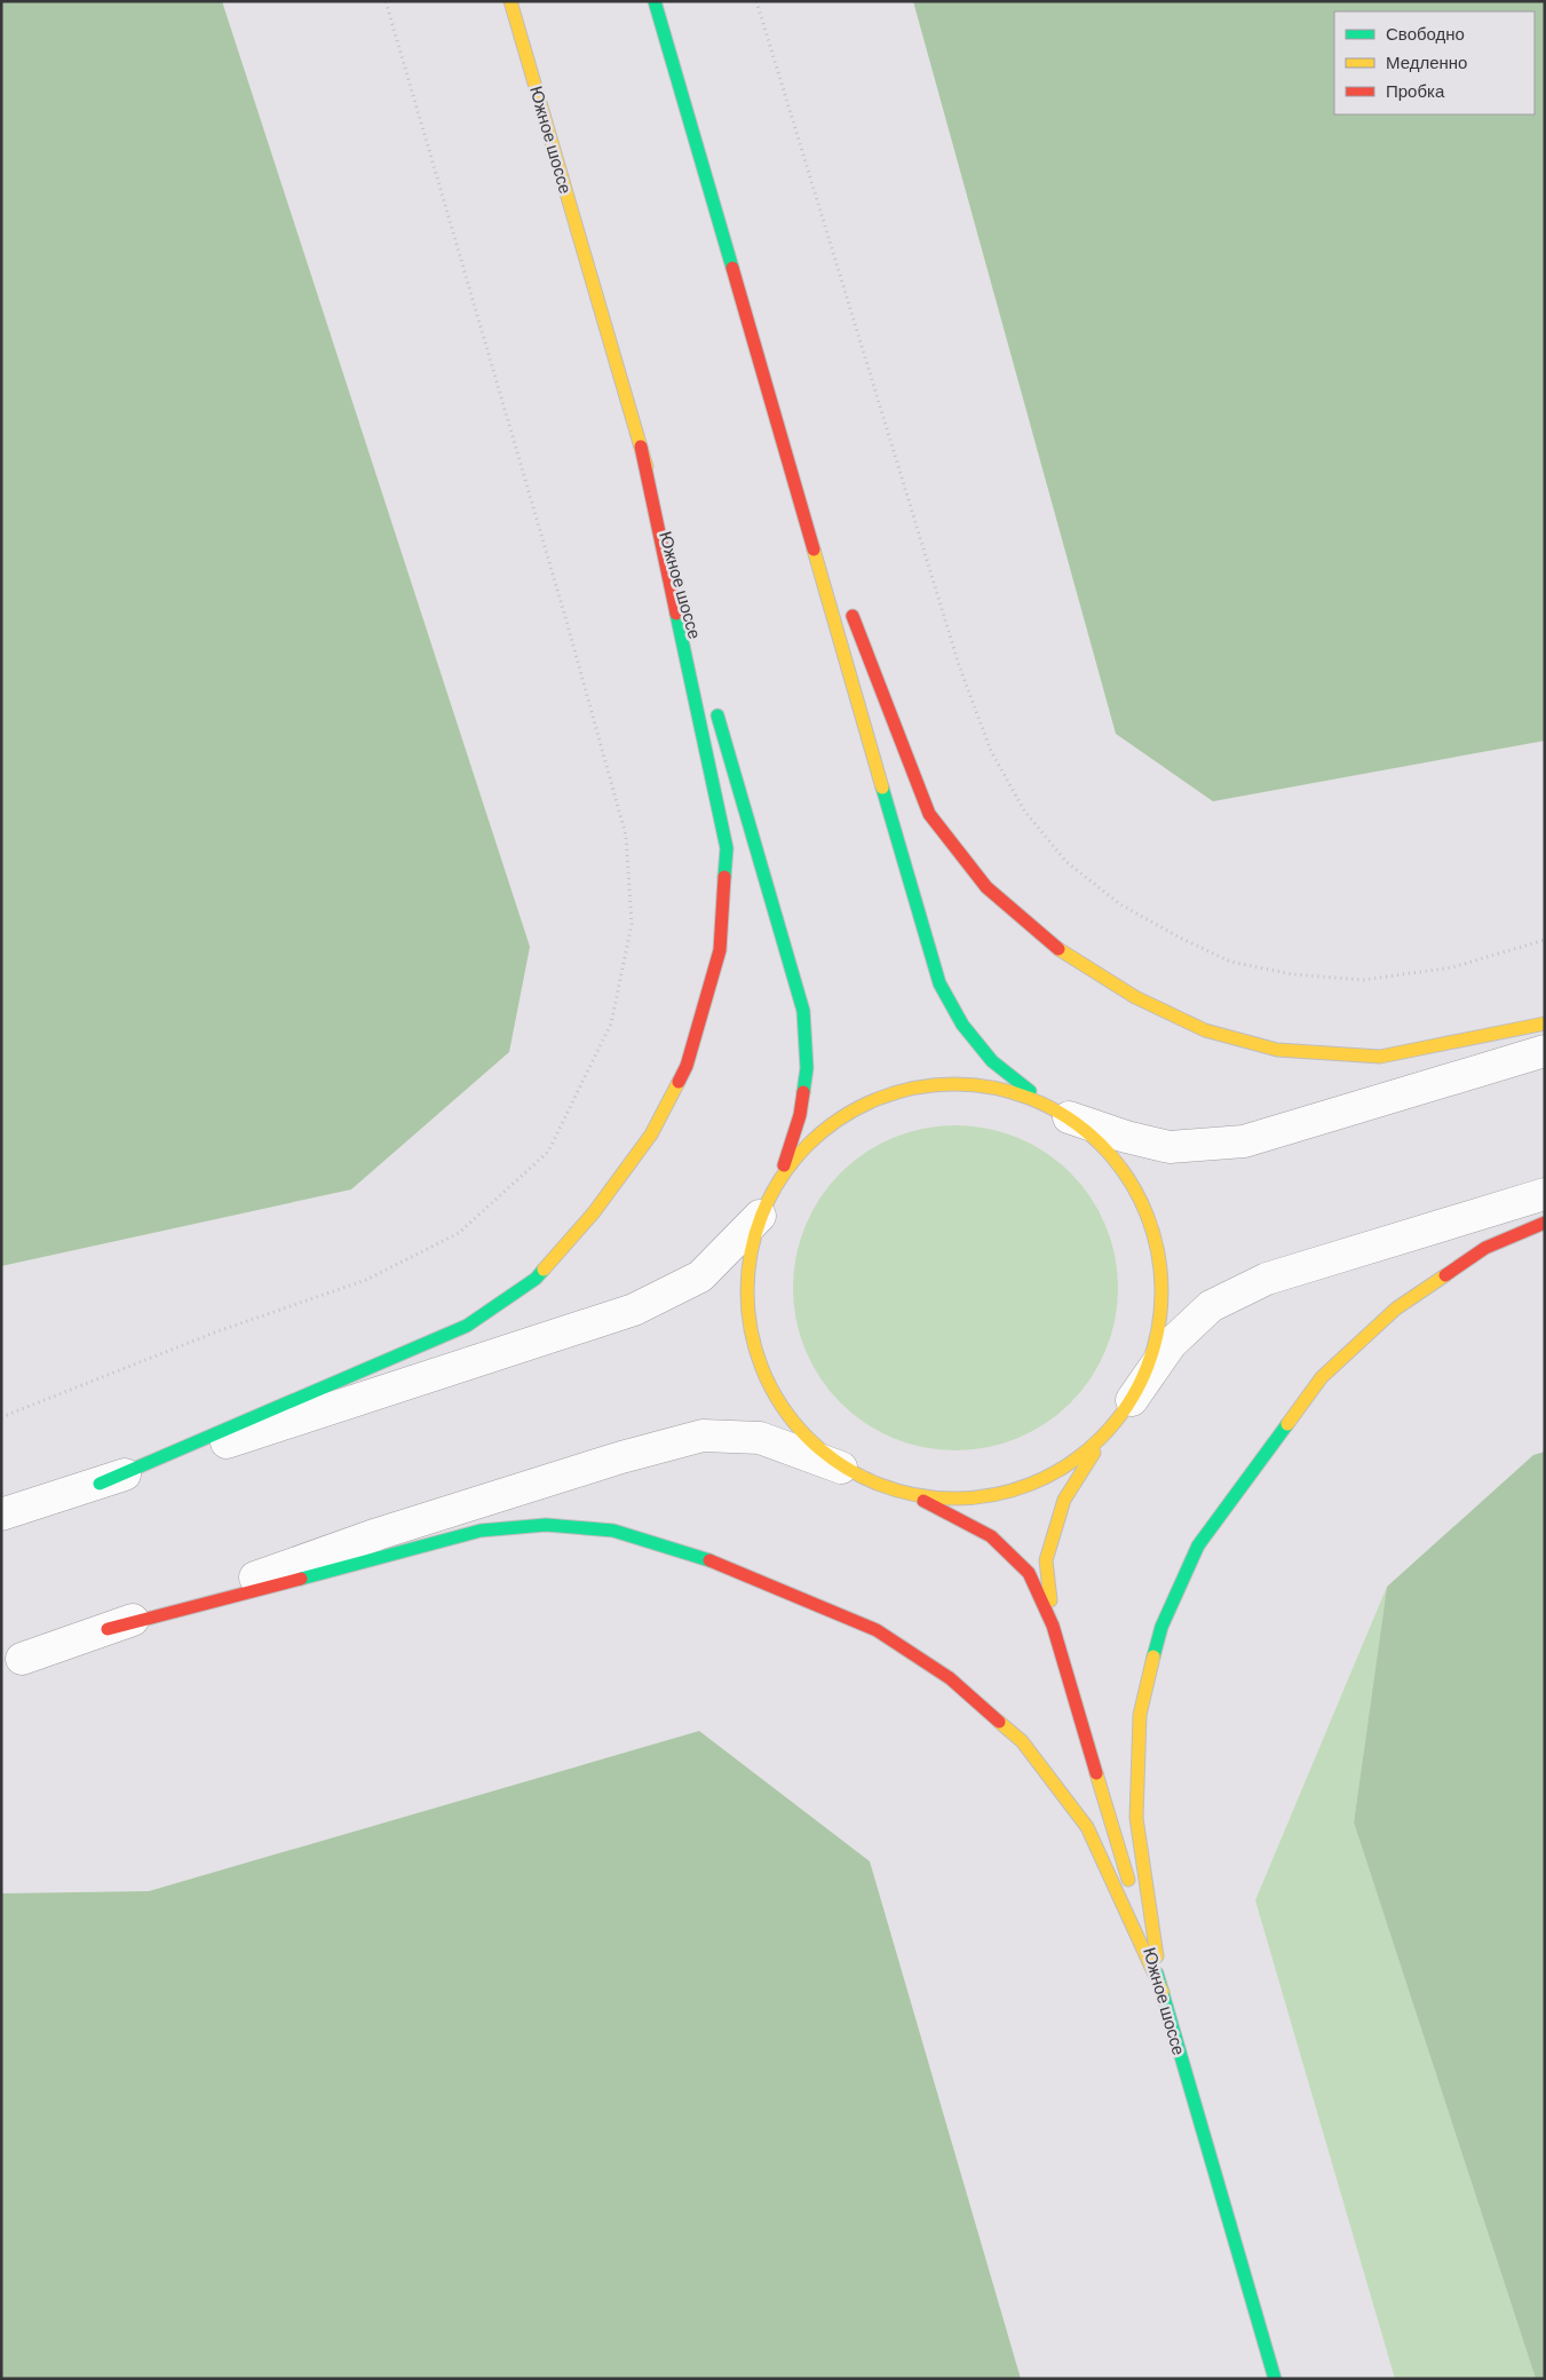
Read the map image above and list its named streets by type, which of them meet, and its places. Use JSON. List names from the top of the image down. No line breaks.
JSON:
{"streets":{"main road":["Южное шоссе"]},"legend":["Свободно","Медленно","Пробка"]}
